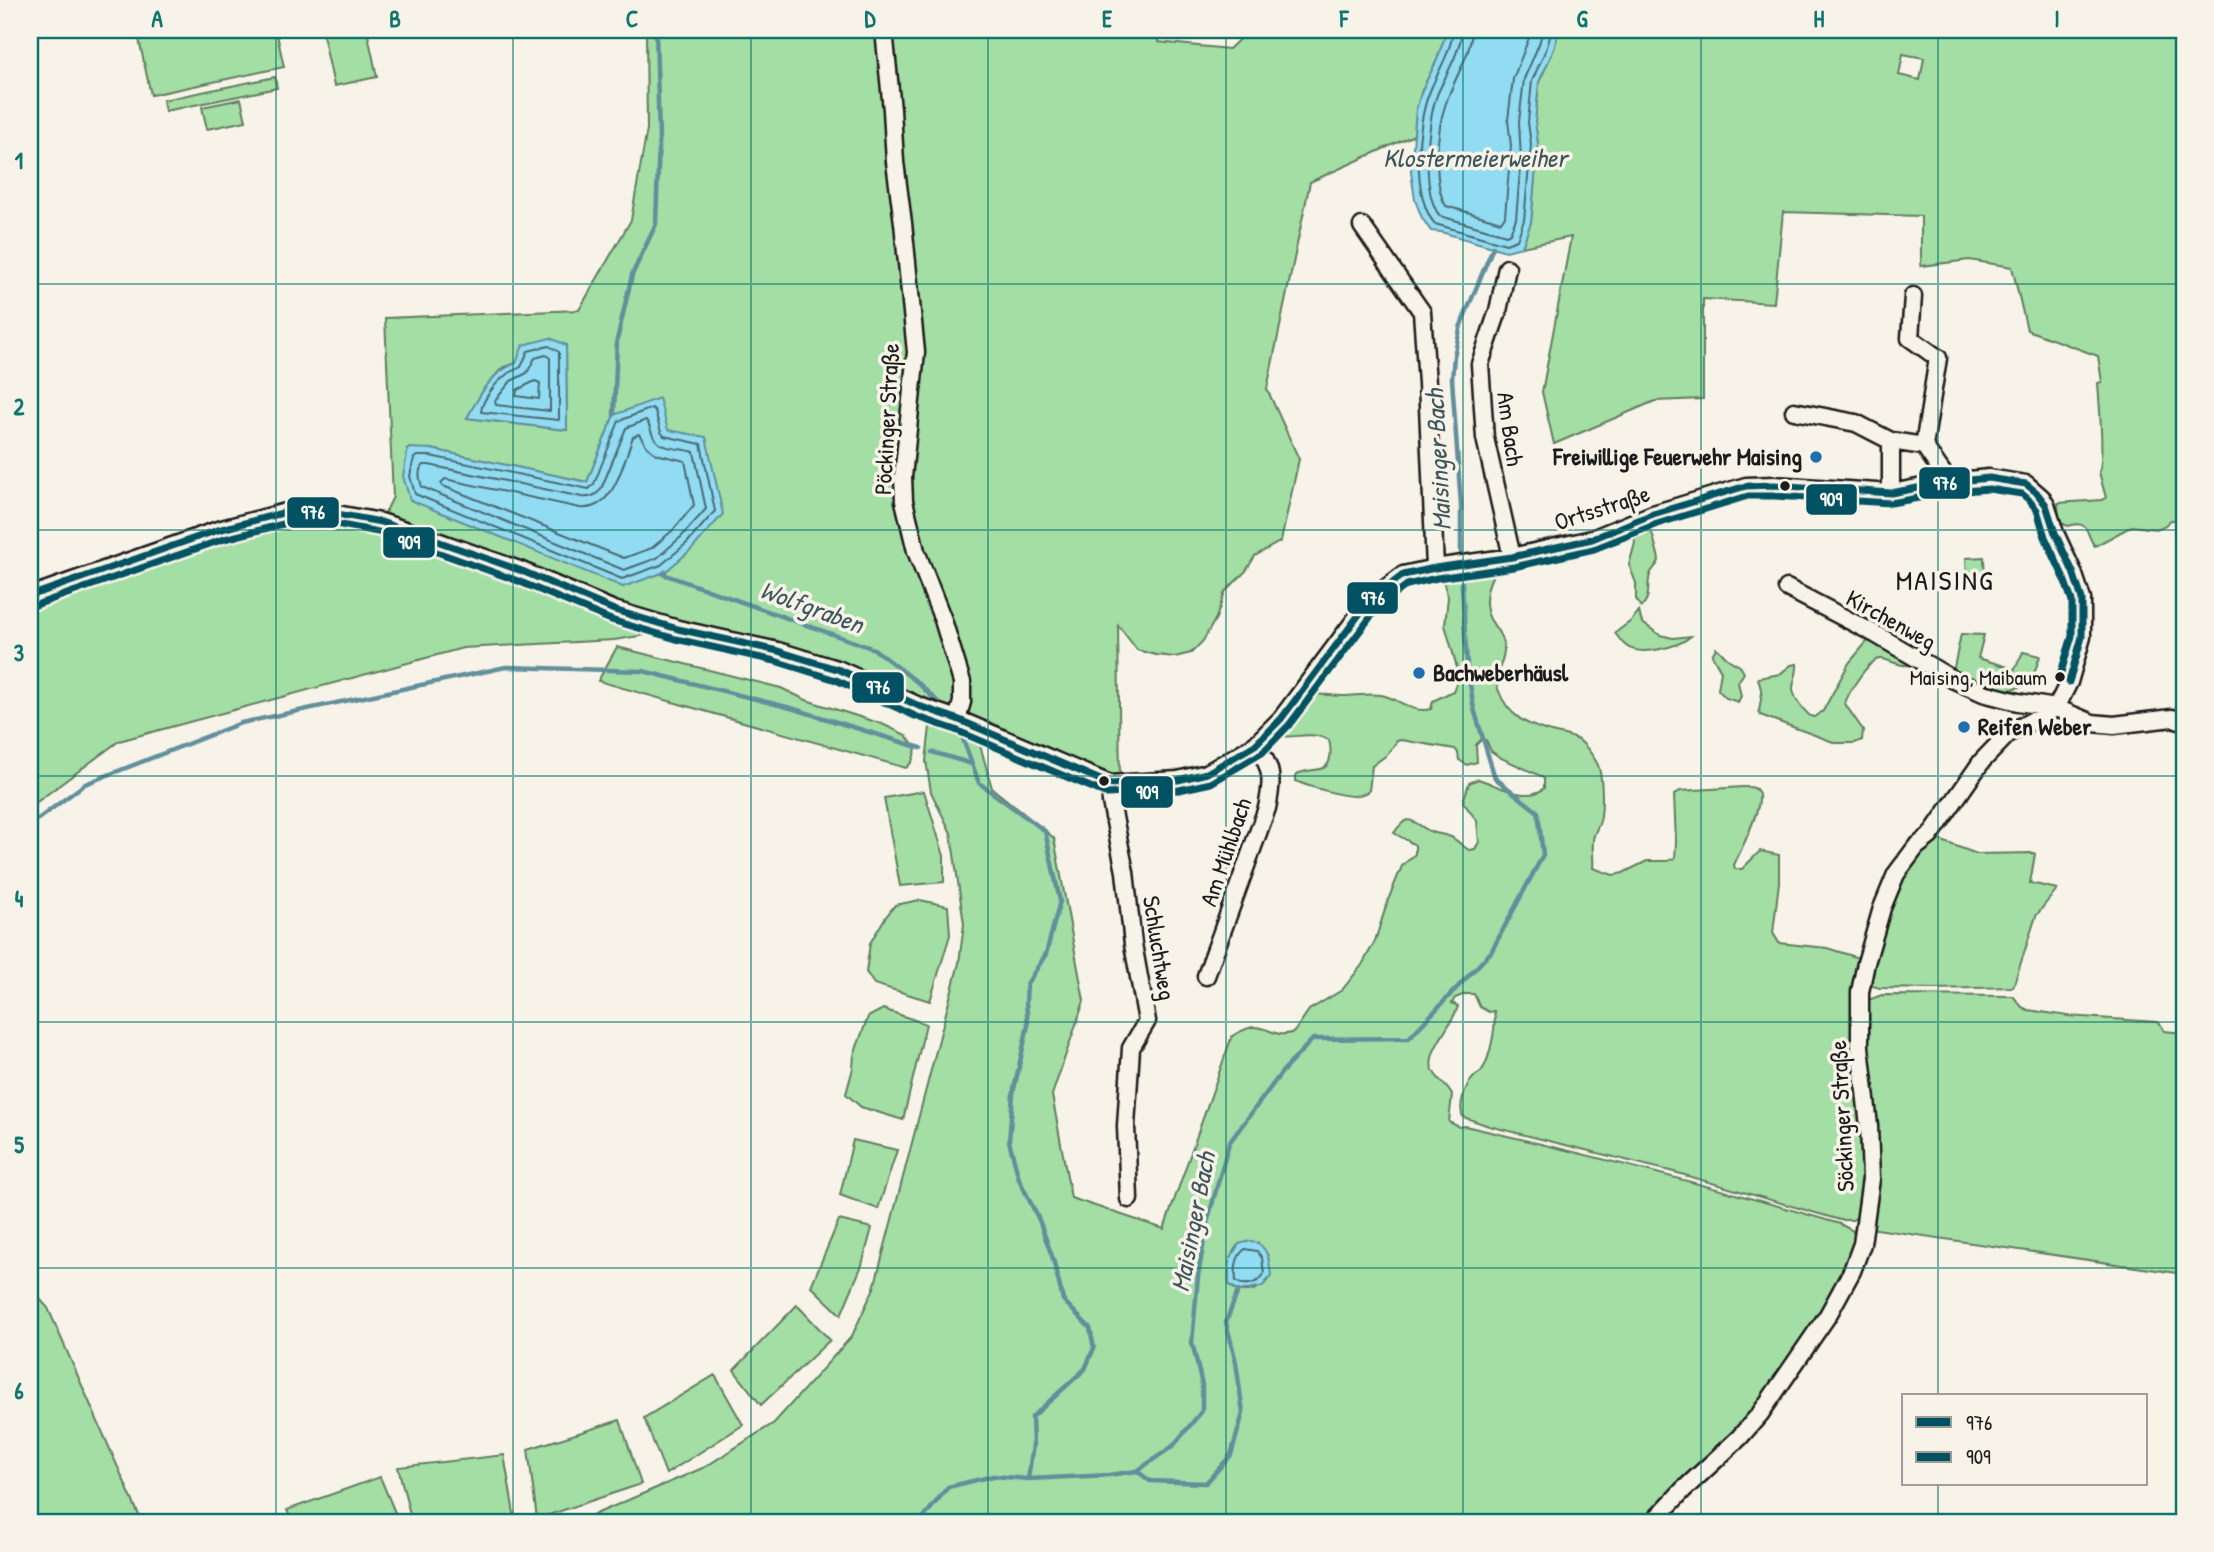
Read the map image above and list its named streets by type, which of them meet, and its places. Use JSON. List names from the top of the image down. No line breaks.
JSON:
{"streets":{"street":["Pöckinger Straße","Am Bach","Ortsstraße","Kirchenweg","Am Mühlbach","Schluchtweg","Söckinger Straße"]},"crossings":[["Am Bach","Ortsstraße"],["Ortsstraße","Kirchenweg"],["Ortsstraße","Am Mühlbach"],["Ortsstraße","Schluchtweg"],["Ortsstraße","Söckinger Straße"],["Kirchenweg","Söckinger Straße"]],"districts":["MAISING"],"water":["Klostermeierweiher","Maisinger Bach","Wolfgraben"],"places":["Freiwillige Feuerwehr Maising","Bachweberhäusl","Maising, Maibaum","Reifen Weber"],"lines":["transit line 976","transit line 909"],"legend":["976","909"],"grid":{"columns":["A","B","C","D","E","F","G","H","I"],"rows":["1","2","3","4","5","6"]}}
